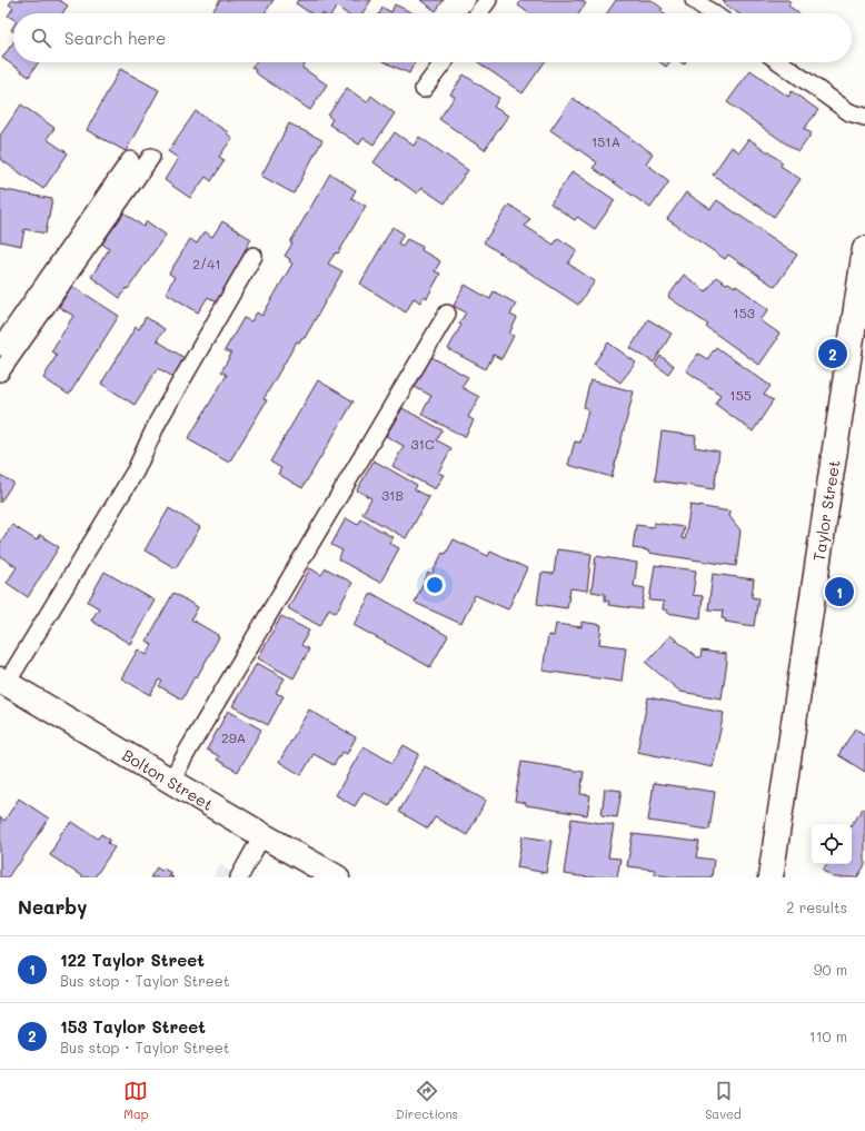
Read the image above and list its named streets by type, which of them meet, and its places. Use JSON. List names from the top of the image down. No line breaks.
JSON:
{"streets":{"street":["Taylor Street","Bolton Street"]},"house_numbers":["151A","2/41","153","155","31C","31B","29A"],"page":{"search":"Search here","pins":["2","1"],"heading":["Nearby","2 results"],"list":[{"mark":"1","name":"122 Taylor Street","note":"Bus stop · Taylor Street","value":"90 m"},{"mark":"2","name":"153 Taylor Street","note":"Bus stop · Taylor Street","value":"110 m"}],"nav":["Map","Directions","Saved"]}}
